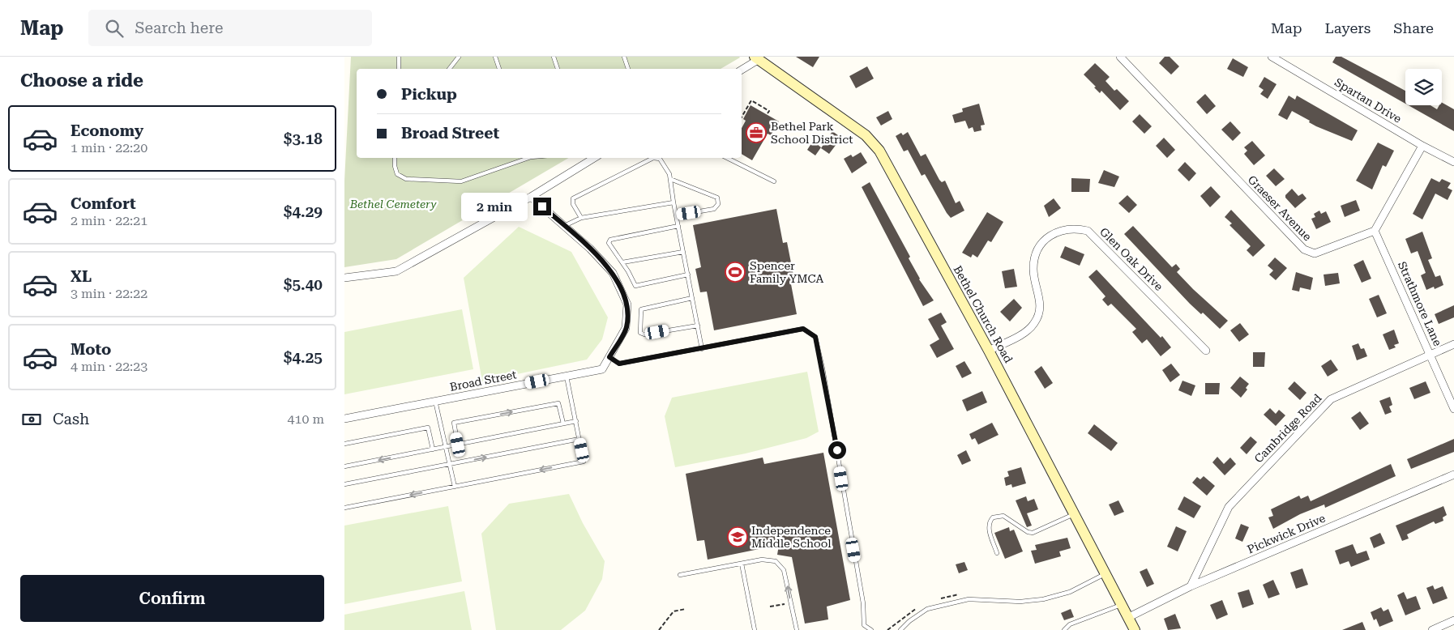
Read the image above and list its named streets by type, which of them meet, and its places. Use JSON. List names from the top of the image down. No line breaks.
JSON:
{"streets":{"street":["Spartan Drive","Graeser Avenue","Glen Oak Drive","Strathmore Lane","Bethel Church Road","Broad Street","Cambridge Road","Pickwick Drive"]},"crossings":[["Graeser Avenue","Strathmore Lane"],["Glen Oak Drive","Bethel Church Road"],["Strathmore Lane","Cambridge Road"],["Bethel Church Road","Pickwick Drive"],["Cambridge Road","Pickwick Drive"]],"parks":["Bethel Cemetery"],"places":{"office":["Bethel Park School District"],"sports":["Spencer Family YMCA"],"school or university":["Independence Middle School"]},"page":{"header":"Map","search":"Search here","nav":["Map","Layers","Share"],"heading":"Choose a ride","banner":["Pickup","Broad Street"],"list":[{"name":"Economy","note":"1 min · 22:20","value":"$3.18"},{"name":"Comfort","note":"2 min · 22:21","value":"$4.29"},{"name":"XL","note":"3 min · 22:22","value":"$5.40"},{"name":"Moto","note":"4 min · 22:23","value":"$4.25"}],"bubble":"2 min","pay":["Cash","410 m"],"buttons":"Confirm"}}
